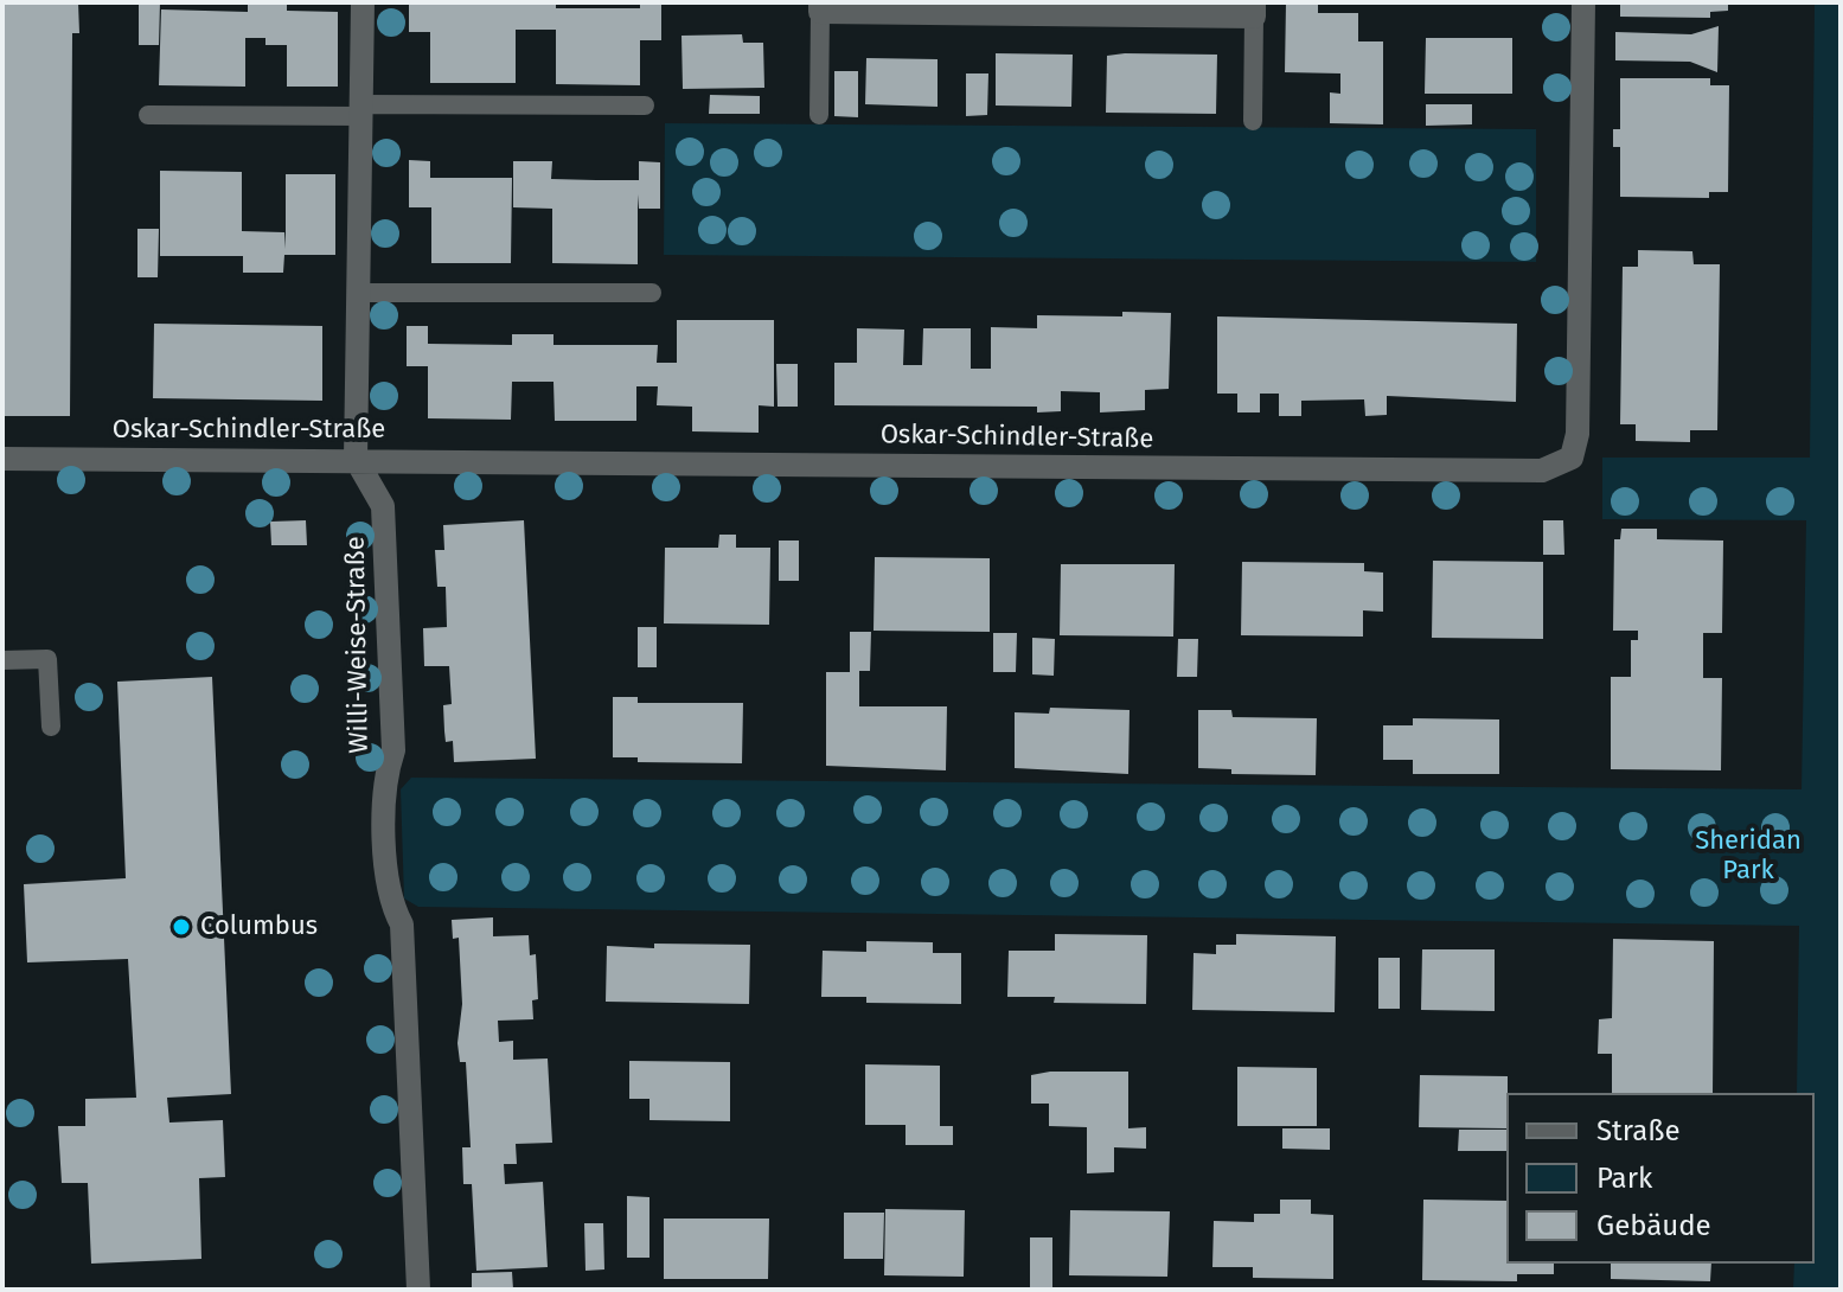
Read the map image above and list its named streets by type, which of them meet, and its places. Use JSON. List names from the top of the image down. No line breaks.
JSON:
{"streets":{"street":["Oskar-Schindler-Straße","Willi-Weise-Straße"]},"crossings":[["Oskar-Schindler-Straße","Willi-Weise-Straße"]],"parks":["Sheridan Park"],"places":["Columbus"],"legend":["Straße","Park","Gebäude"]}
